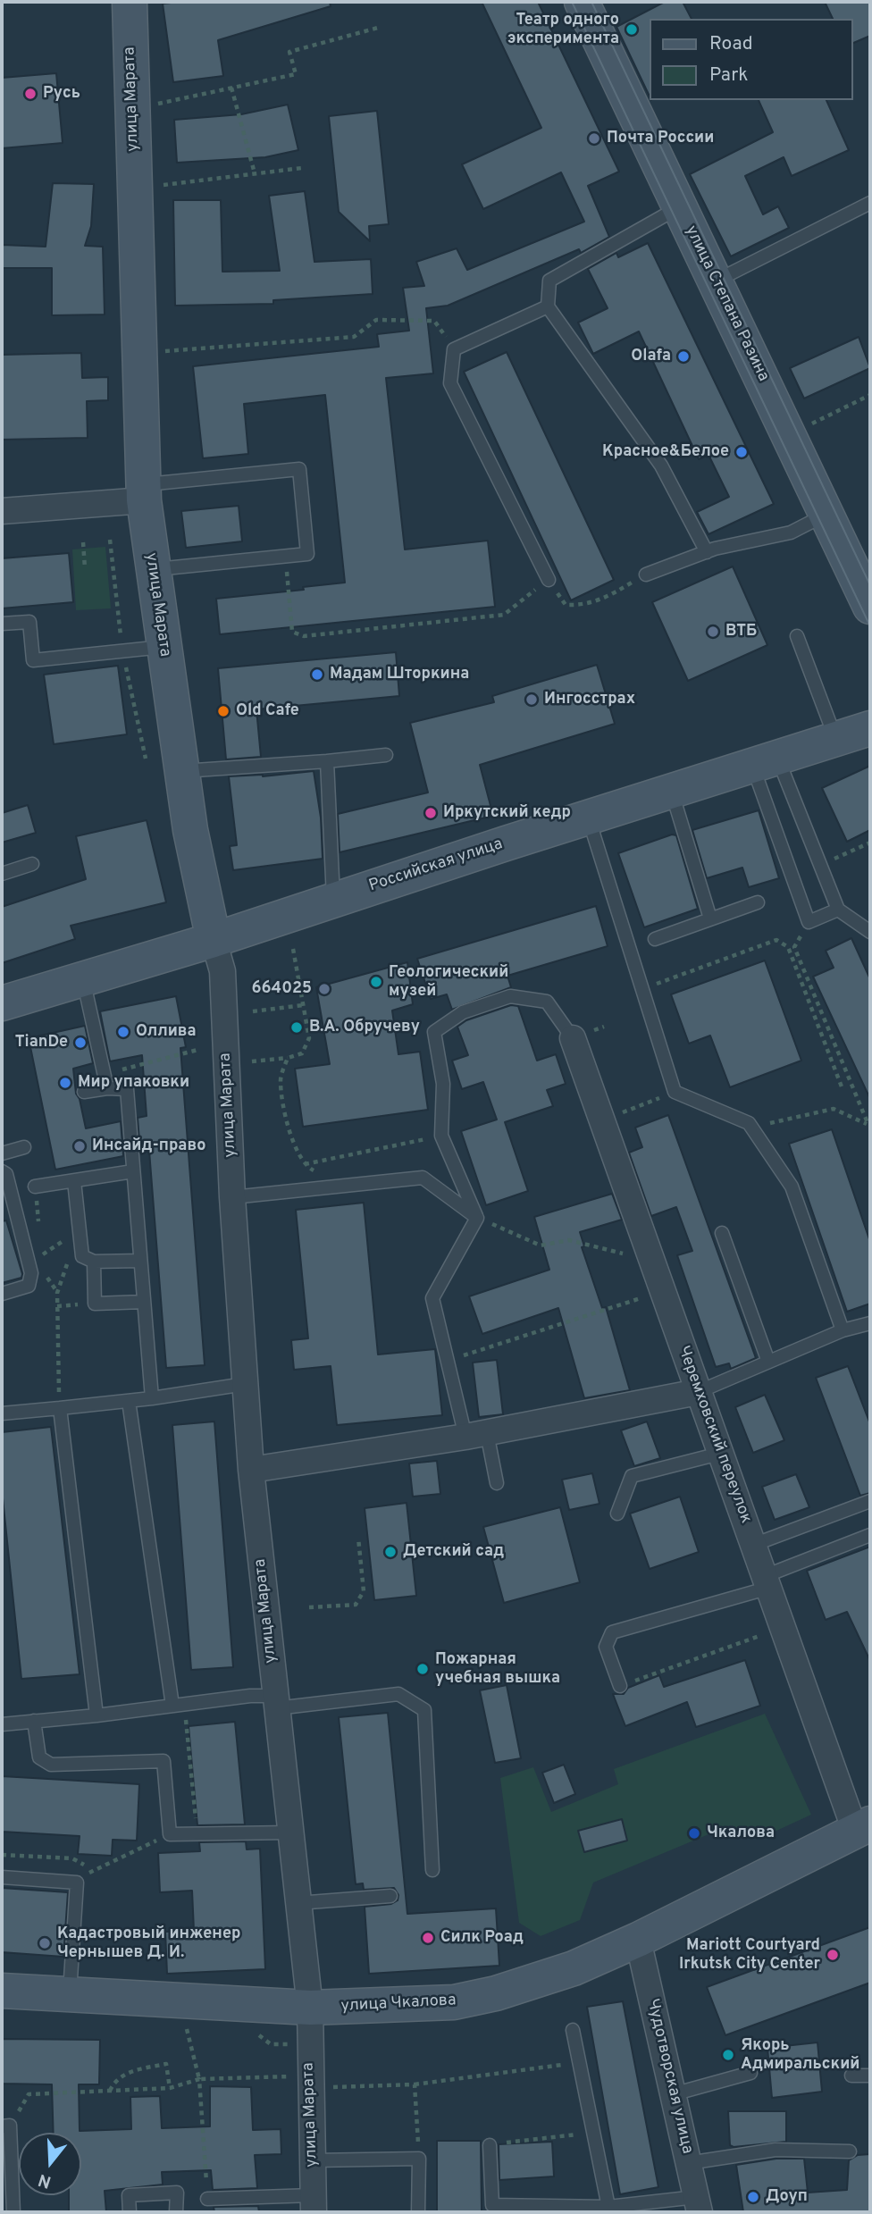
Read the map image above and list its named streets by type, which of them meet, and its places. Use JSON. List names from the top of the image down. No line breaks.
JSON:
{"streets":{"street":["улица Марата","улица Степана Разина","Российская улица","Черемховский переулок","улица Чкалова","Чудотворская улица"]},"crossings":[["улица Марата","Российская улица"],["улица Марата","улица Чкалова"],["Черемховский переулок","улица Чкалова"],["улица Чкалова","Чудотворская улица"]],"places":["Театр одного эксперимента","Русь","Почта России","Olafa","Красное&Белое","ВТБ","Мадам Шторкина","Ингосстрах","Old Cafe","Иркутский кедр","Геологический музей","664025","В.А. Обручеву","Оллива","TianDe","Мир упаковки","Инсайд-право","Детский сад","Пожарная учебная вышка","Чкалова","Силк Роад","Кадастровый инженер Чернышев Д. И.","Mariott Courtyard Irkutsk City Center","Якорь Адмиральский","Доуп"],"legend":["Road","Park"],"north":"bottom"}
